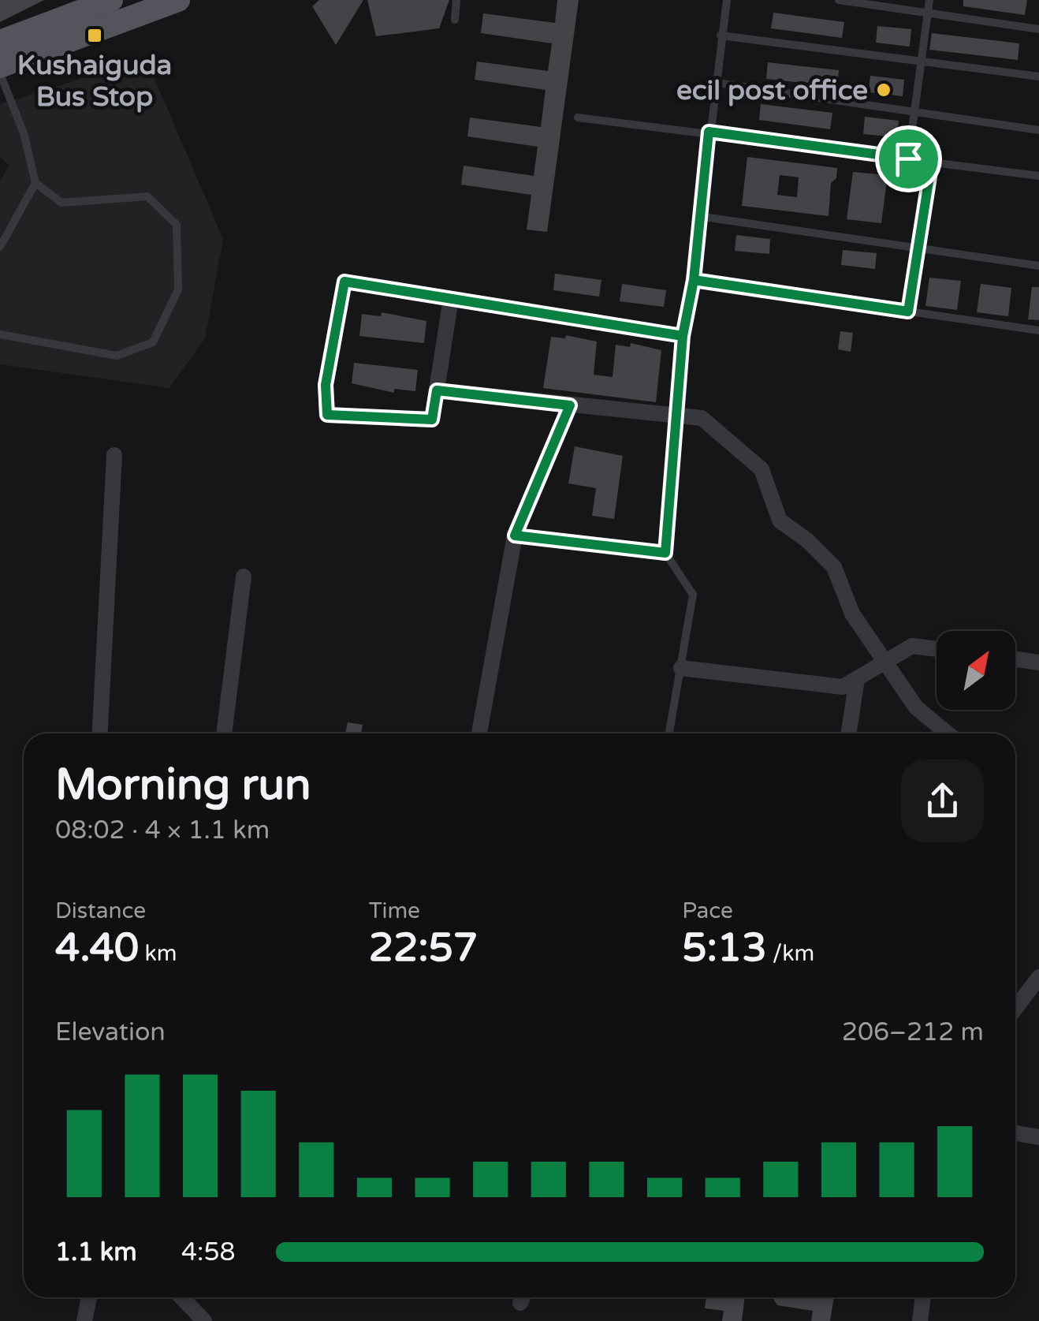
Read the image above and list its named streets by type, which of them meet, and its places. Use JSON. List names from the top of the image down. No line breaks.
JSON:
{"places":{"transit":["Kushaiguda Bus Stop"],"other":["ecil post office"]},"north":"top right","page":{"heading":["Morning run","08:02 · 4 × 1.1 km"],"stats":[["Distance","4.40 km"],["Time","22:57"],["Pace","5:13 /km"]],"chart":["Elevation","206–212 m"],"list":[{"name":"1.1 km","note":"4:58"}]}}
